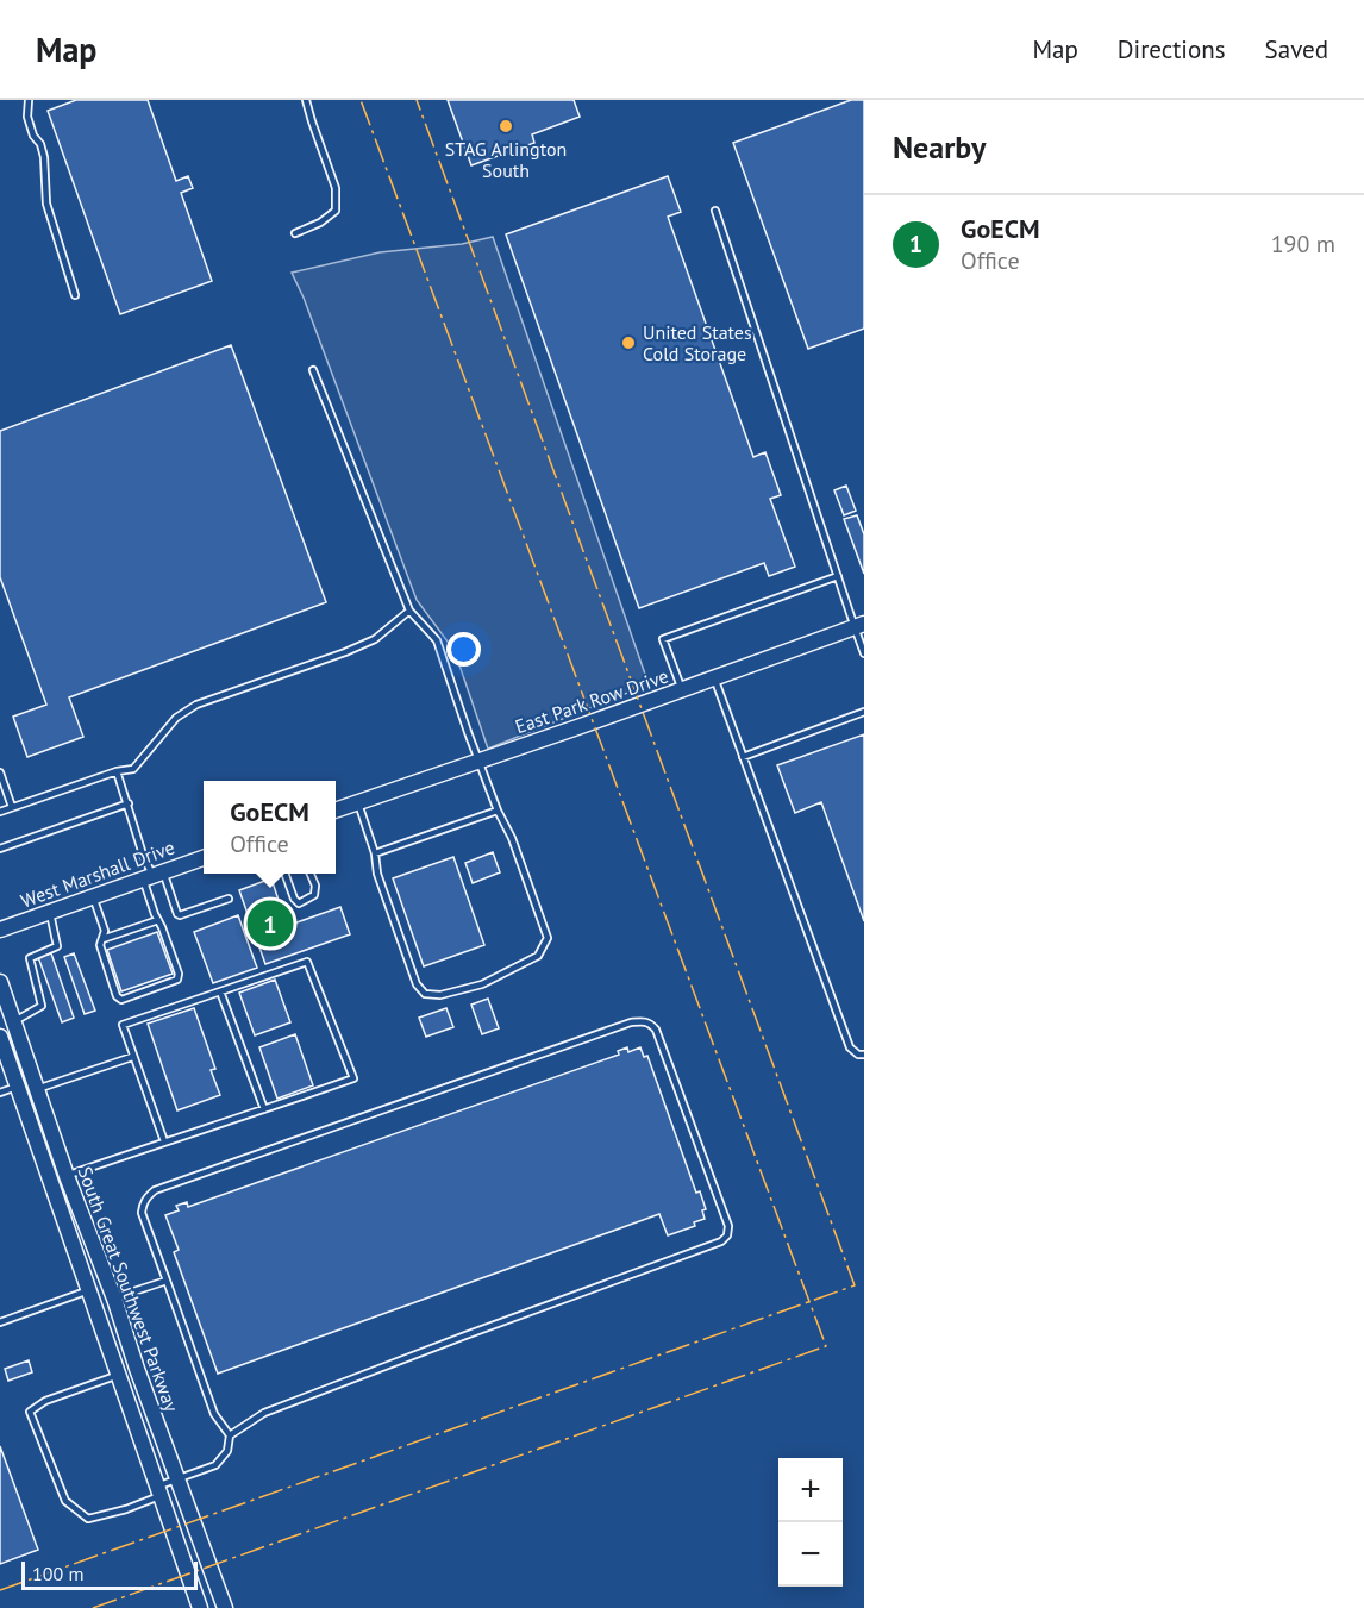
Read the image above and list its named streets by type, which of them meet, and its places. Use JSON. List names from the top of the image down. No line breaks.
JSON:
{"streets":{"main road":["East Park Row Drive","West Marshall Drive","South Great Southwest Parkway"]},"places":["STAG Arlington South","United States Cold Storage"],"scale_bar":"100 m","page":{"header":"Map","nav":["Map","Directions","Saved"],"heading":"Nearby","list":[{"mark":"1","name":"GoECM","note":"Office","value":"190 m"}],"popup":["GoECM","Office"],"pins":"1","map_buttons":["+","−"],"scale":"100 m"}}
